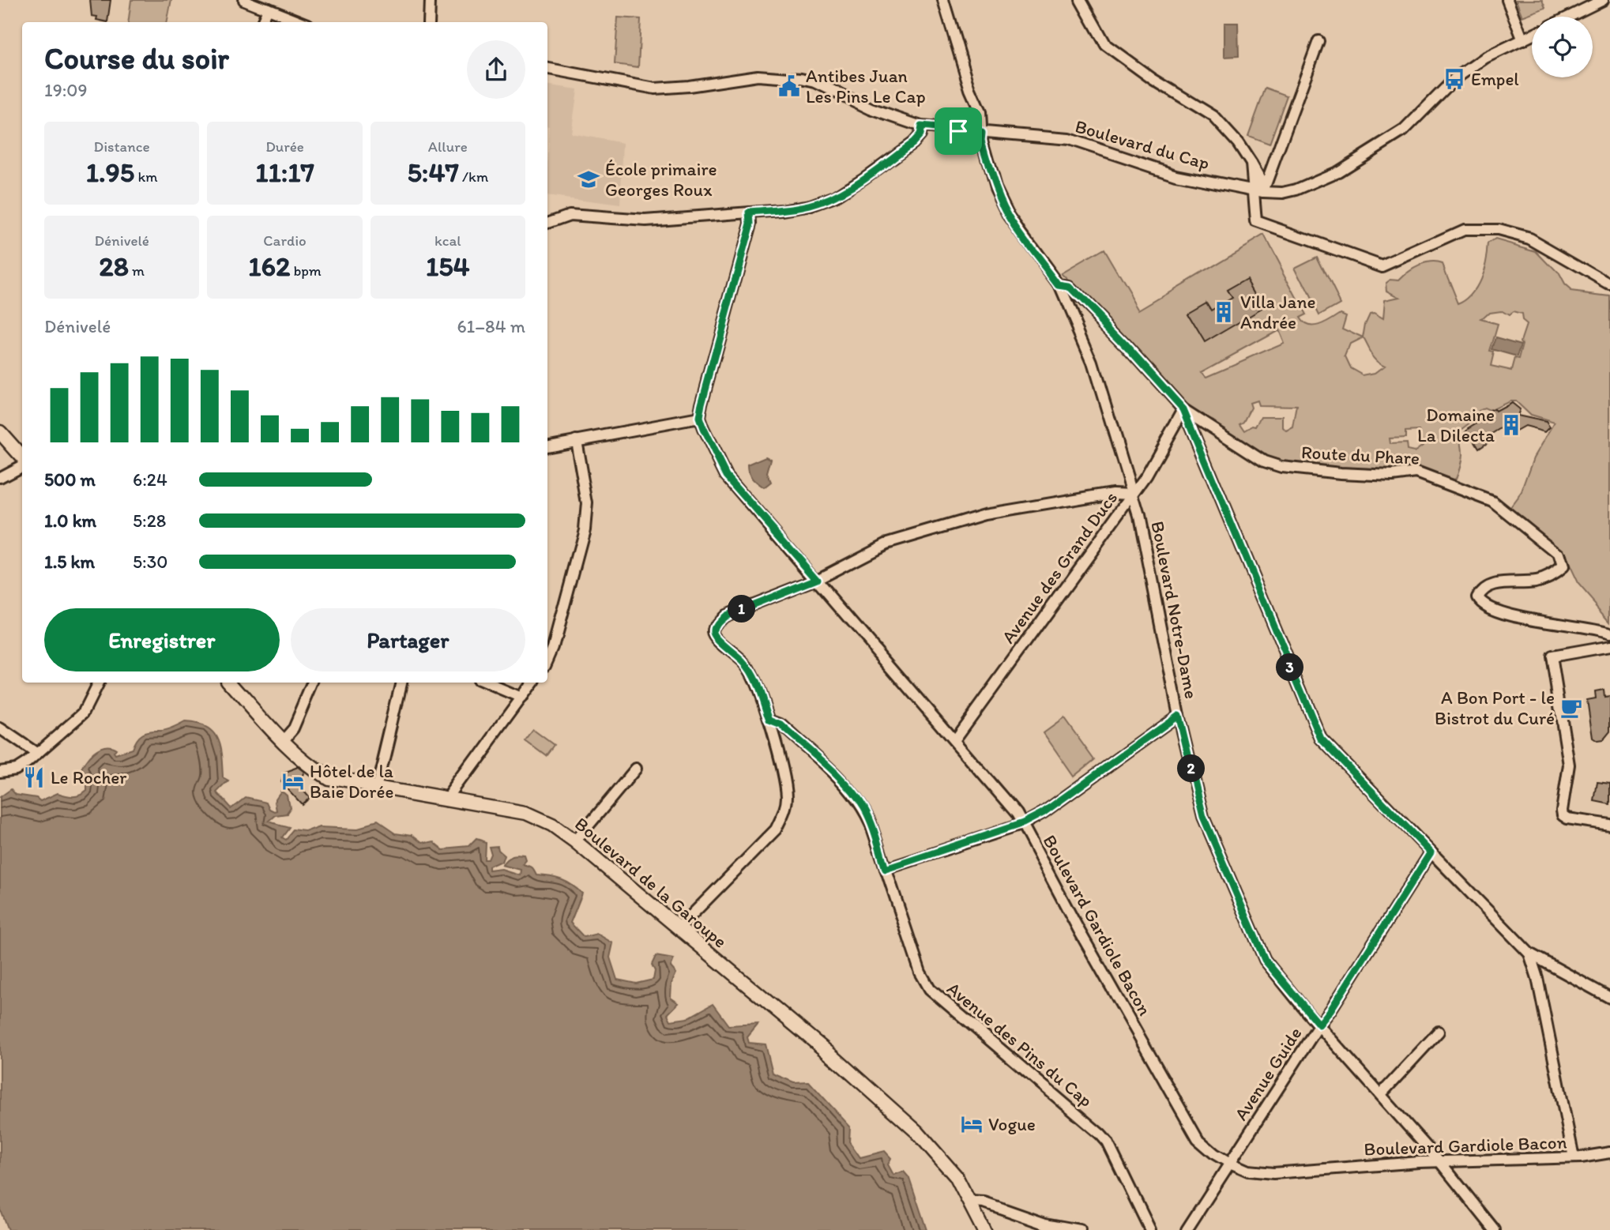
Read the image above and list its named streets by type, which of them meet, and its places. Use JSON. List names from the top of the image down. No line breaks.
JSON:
{"streets":{"street":["Boulevard du Cap","Route du Phare","Avenue des Grand Ducs","Boulevard Notre-Dame","Boulevard de la Garoupe","Boulevard Gardiole Bacon","Avenue des Pins du Cap","Avenue Guide"]},"crossings":[["Route du Phare","Avenue des Grand Ducs"],["Route du Phare","Boulevard Notre-Dame"],["Avenue des Grand Ducs","Boulevard Notre-Dame"],["Avenue des Grand Ducs","Boulevard Gardiole Bacon"],["Boulevard Notre-Dame","Boulevard Gardiole Bacon"],["Boulevard Notre-Dame","Avenue Guide"],["Boulevard Gardiole Bacon","Avenue Guide"]],"places":{"bus stop":["Empel"],"public building":["Antibes Juan Les Pins Le Cap"],"school or university":["École primaire Georges Roux"],"building":["Villa Jane Andrée","Domaine La Dilecta"],"cafe":["A Bon Port - le Bistrot du Curé"],"restaurant":["Le Rocher"],"hotel":["Hôtel de la Baie Dorée","Vogue"]},"page":{"heading":["Course du soir","19:09"],"stats":[["Distance","1.95 km"],["Durée","11:17"],["Allure","5:47 /km"],["Dénivelé","28 m"],["Cardio","162 bpm"],["kcal","154"]],"chart":["Dénivelé","61–84 m"],"list":[{"name":"500 m","note":"6:24"},{"name":"1.0 km","note":"5:28"},{"name":"1.5 km","note":"5:30"}],"pins":["1","3","2"],"buttons":["Enregistrer","Partager"]}}
